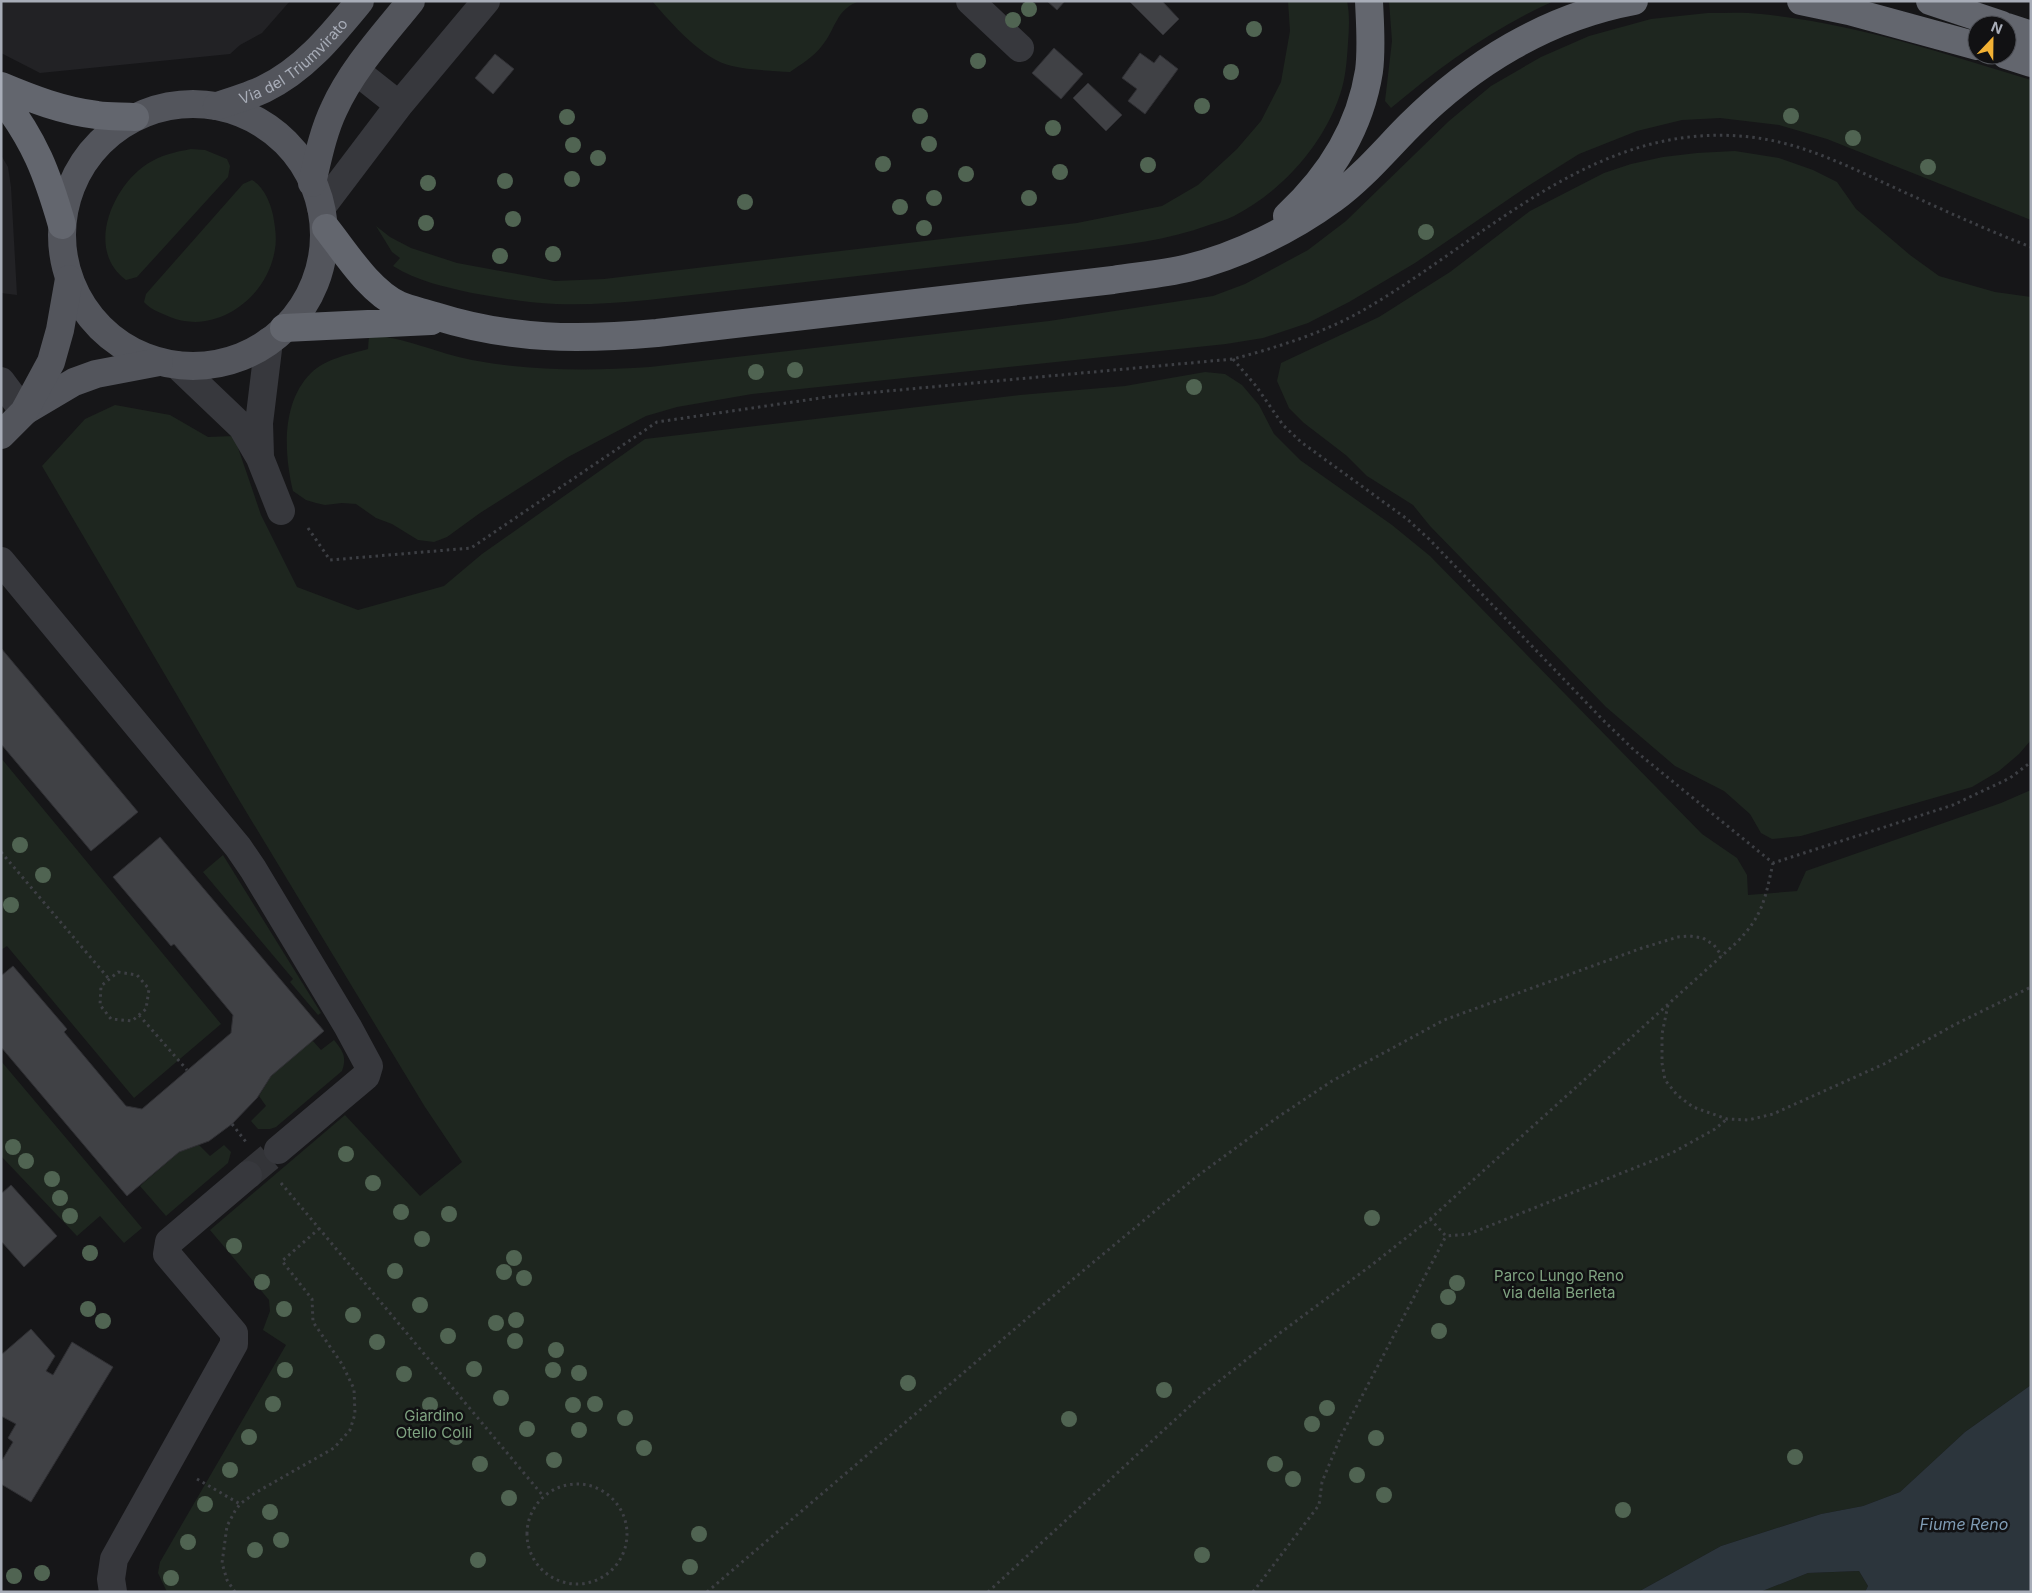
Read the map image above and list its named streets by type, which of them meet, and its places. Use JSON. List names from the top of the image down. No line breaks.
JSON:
{"streets":{"main road":["Via del Triumvirato"]},"water":["Fiume Reno"],"parks":["Parco Lungo Reno via della Berleta","Giardino Otello Colli"],"north":"top"}
